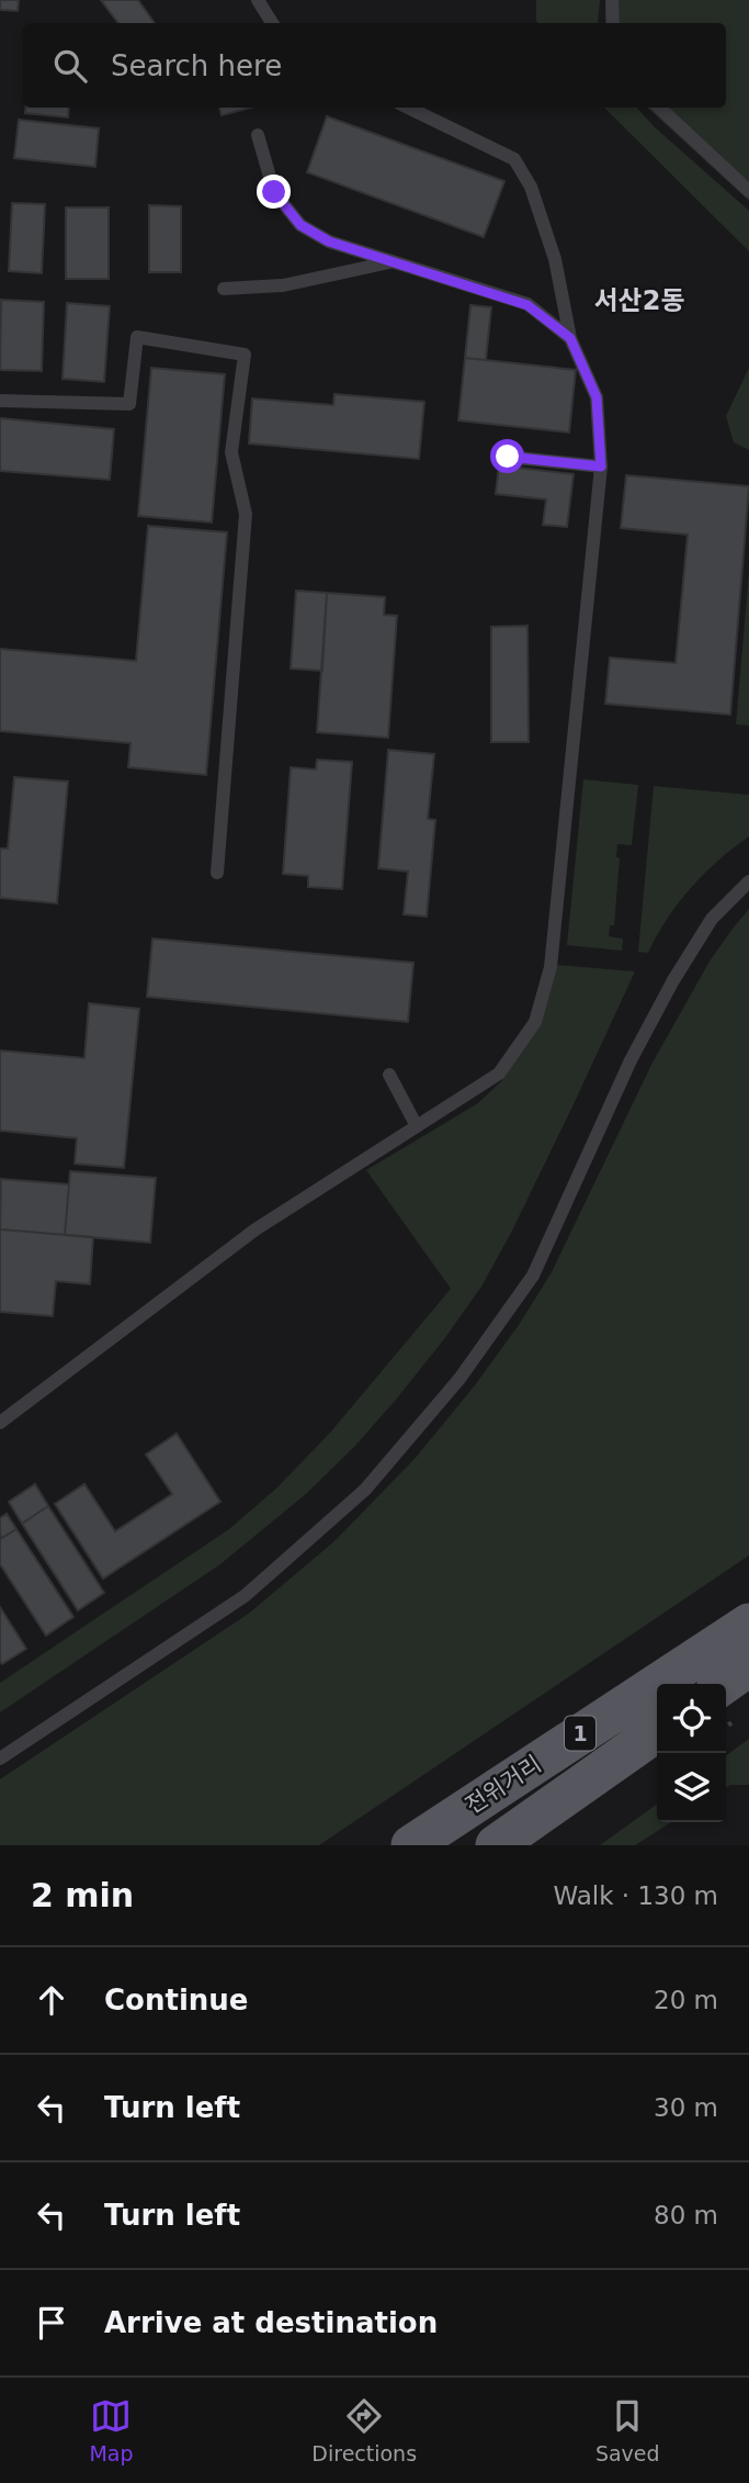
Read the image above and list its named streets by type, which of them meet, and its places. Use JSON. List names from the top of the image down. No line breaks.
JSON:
{"streets":{"main road":["1","전위거리"]},"districts":["서산2동"],"page":{"search":"Search here","heading":["2 min","Walk · 130 m"],"list":[["Continue","20 m"],["Turn left","30 m"],["Turn left","80 m"],"Arrive at destination"],"nav":["Map","Directions","Saved"]}}
